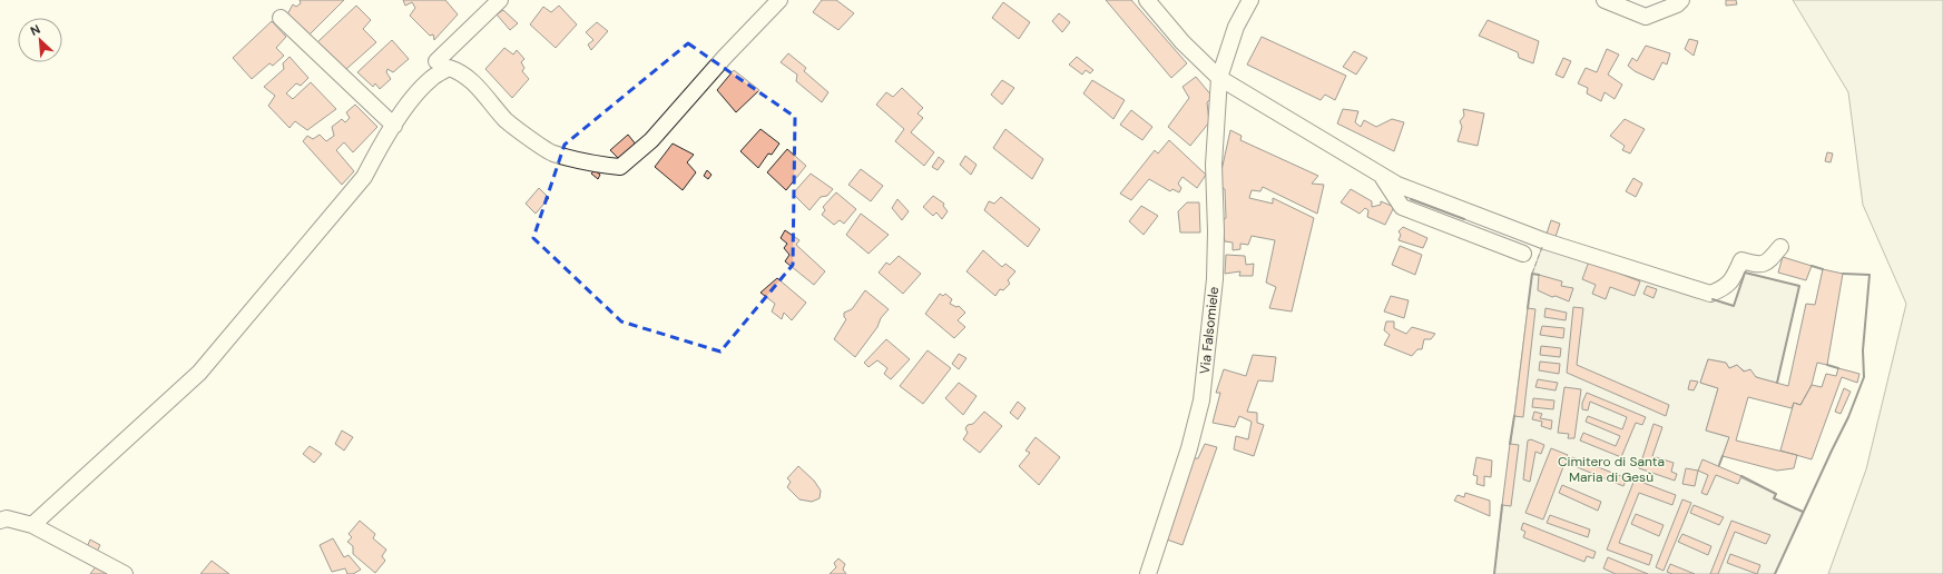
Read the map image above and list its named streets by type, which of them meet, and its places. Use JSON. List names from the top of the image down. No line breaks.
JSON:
{"streets":{"street":["Via Falsomiele"]},"parks":["Cimitero di Santa Maria di Gesù"],"north":"top left"}
